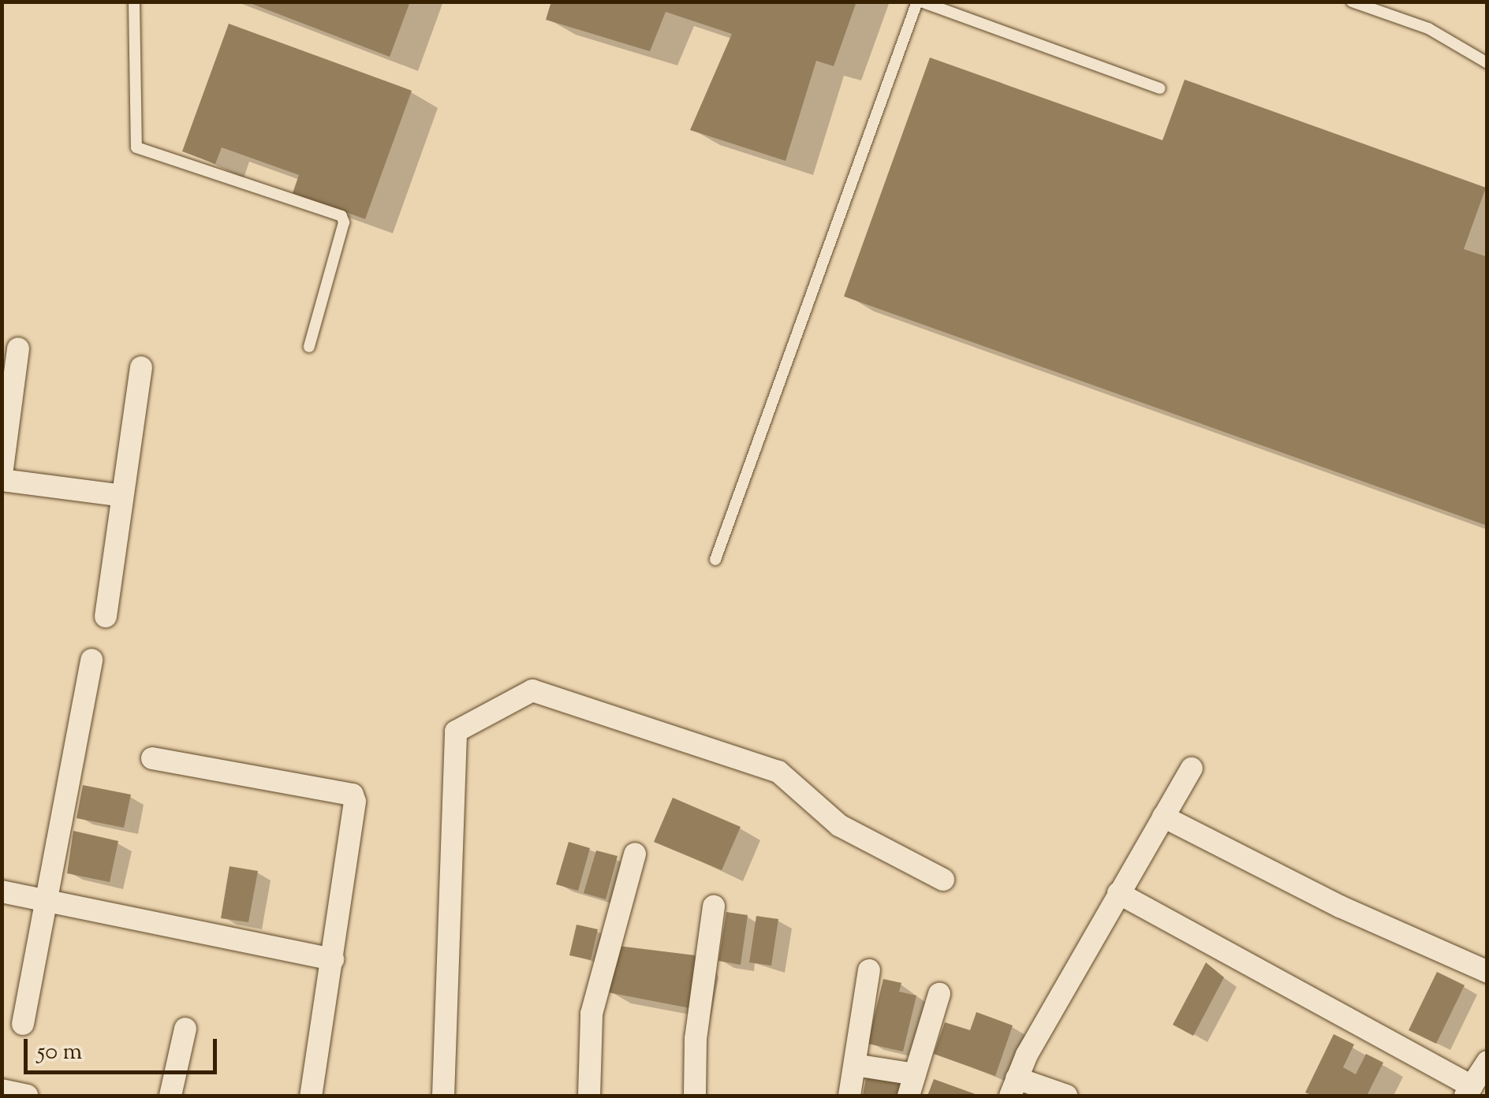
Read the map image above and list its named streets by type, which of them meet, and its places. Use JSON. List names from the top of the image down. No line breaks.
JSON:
{"scale_bar":"50 m"}
